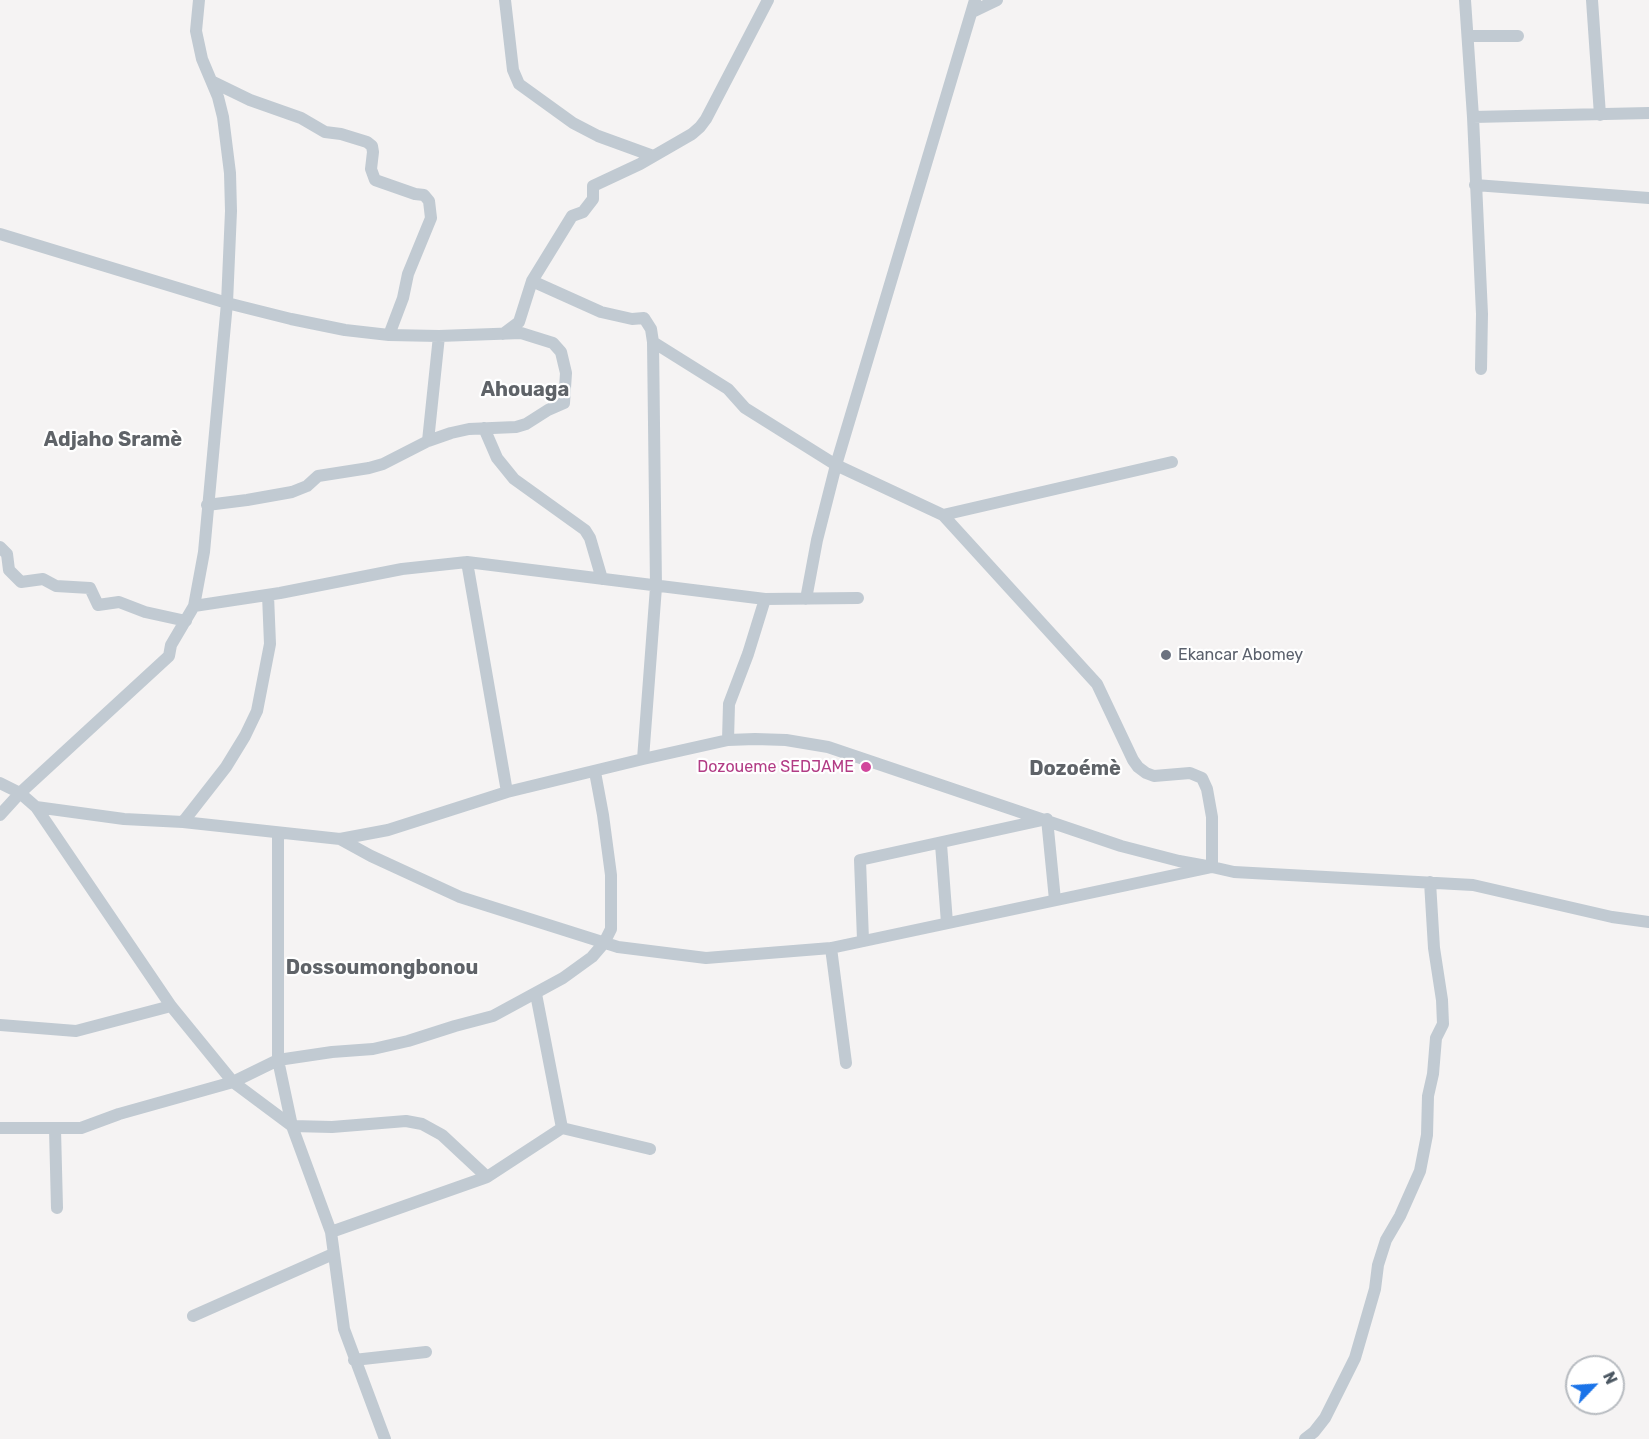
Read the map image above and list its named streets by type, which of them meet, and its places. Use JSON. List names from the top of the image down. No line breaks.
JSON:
{"districts":["Ahouaga","Adjaho Sramè","Dozoémè","Dossoumongbonou"],"places":["Ekancar Abomey","Dozoueme SEDJAME"],"north":"top right"}
